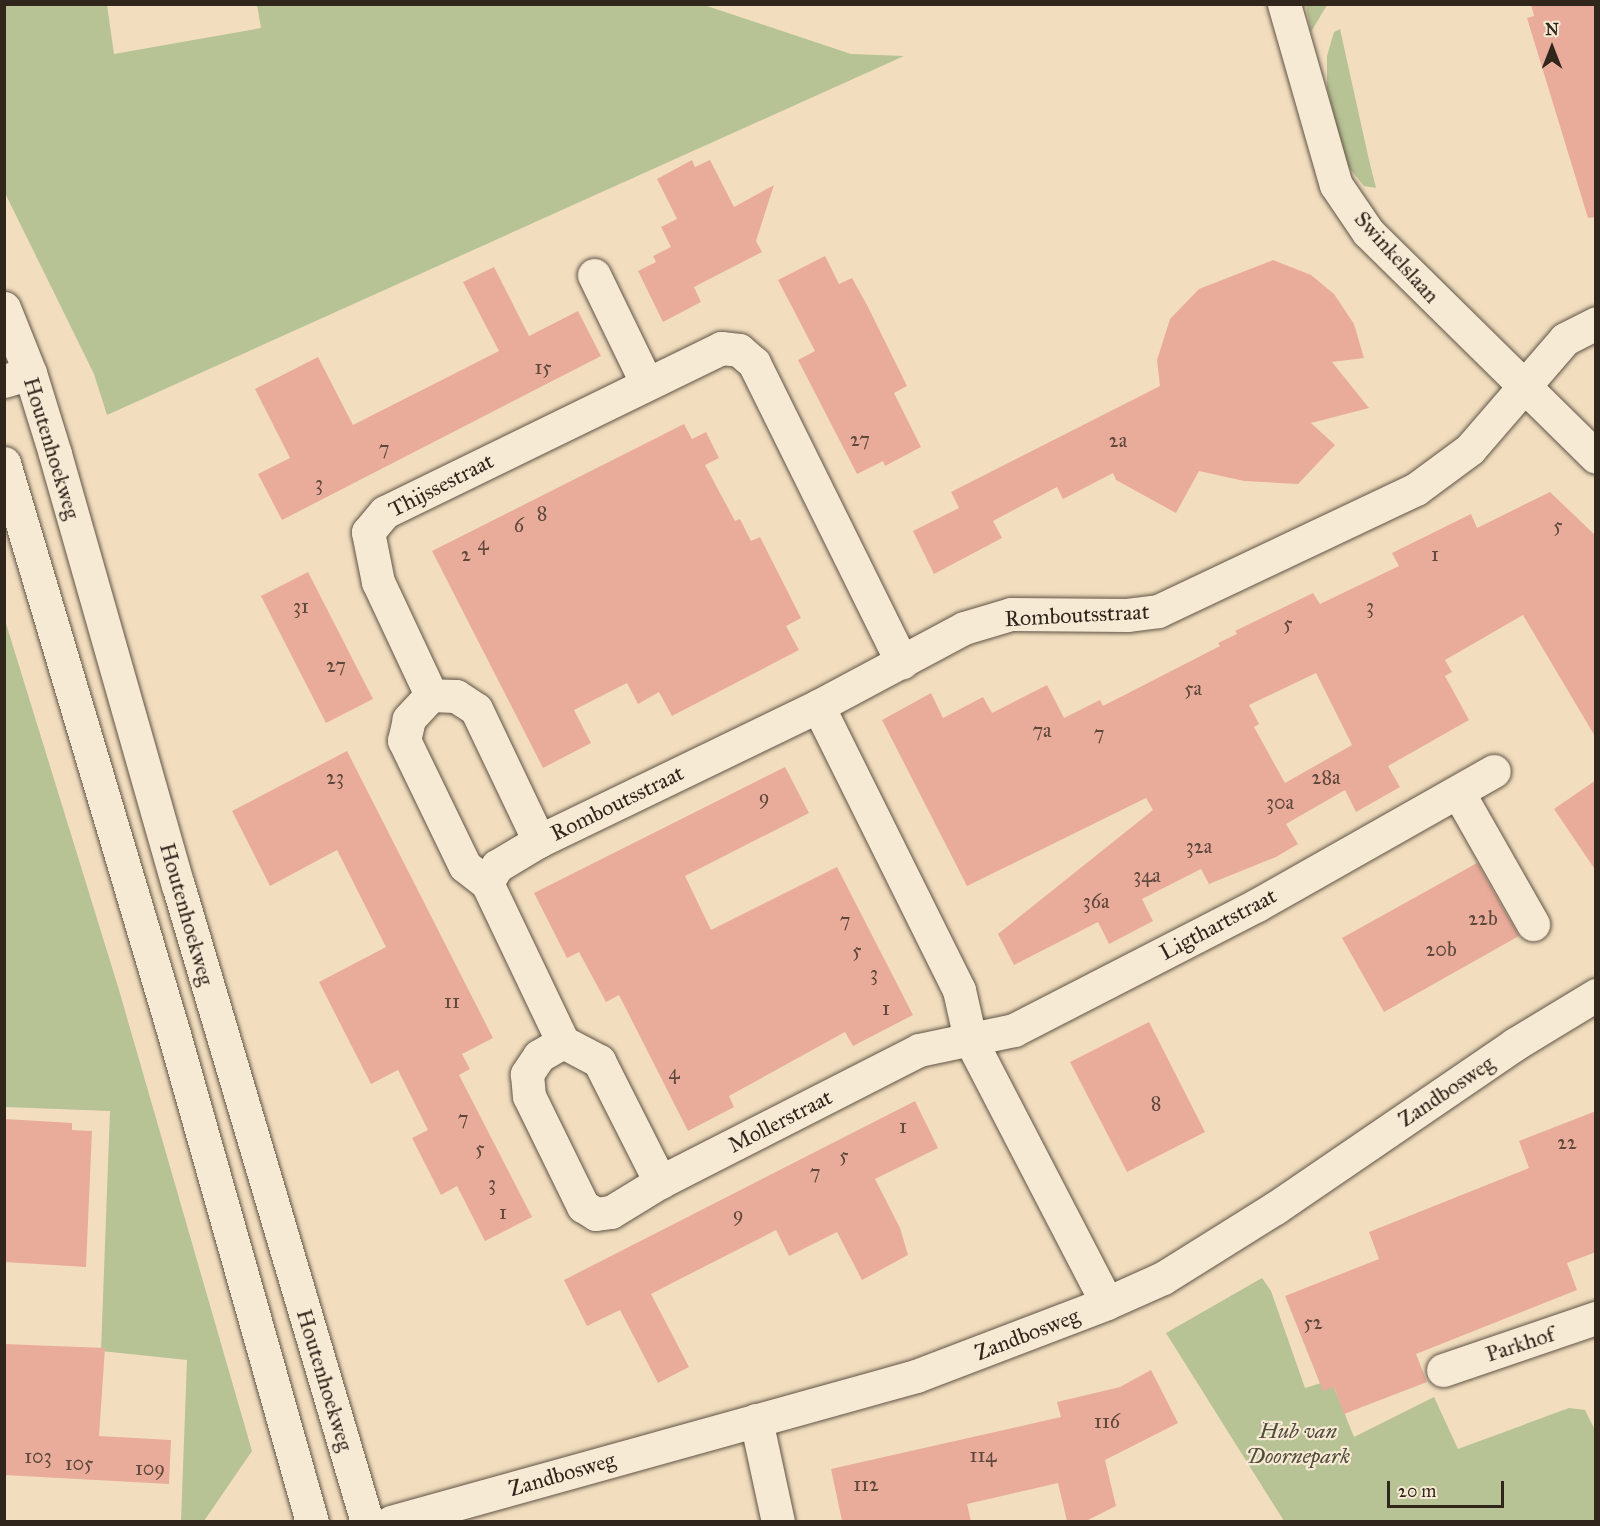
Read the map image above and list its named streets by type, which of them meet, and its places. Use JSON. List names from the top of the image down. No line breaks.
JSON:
{"streets":{"street":["Swinkelslaan","Houtenhoekweg","Thijssestraat","Romboutsstraat","Ligthartstraat","Zandbosweg","Mollerstraat","Parkhof"]},"crossings":[["Swinkelslaan","Romboutsstraat"],["Thijssestraat","Romboutsstraat"],["Ligthartstraat","Mollerstraat"]],"parks":["Hub van Doornepark"],"house_numbers":["15","27","2a","7","3","8","6","5","4","2","1","31","3","5","27","5a","7a","7","23","28a","9","30a","32a","34a","36a","22b","7","20b","5","3","11","1","4","8","7","1","22","5","5","7","3","1","9","52","116","114","103","105","109","112"],"scale_bar":"20 m","north":"top"}
